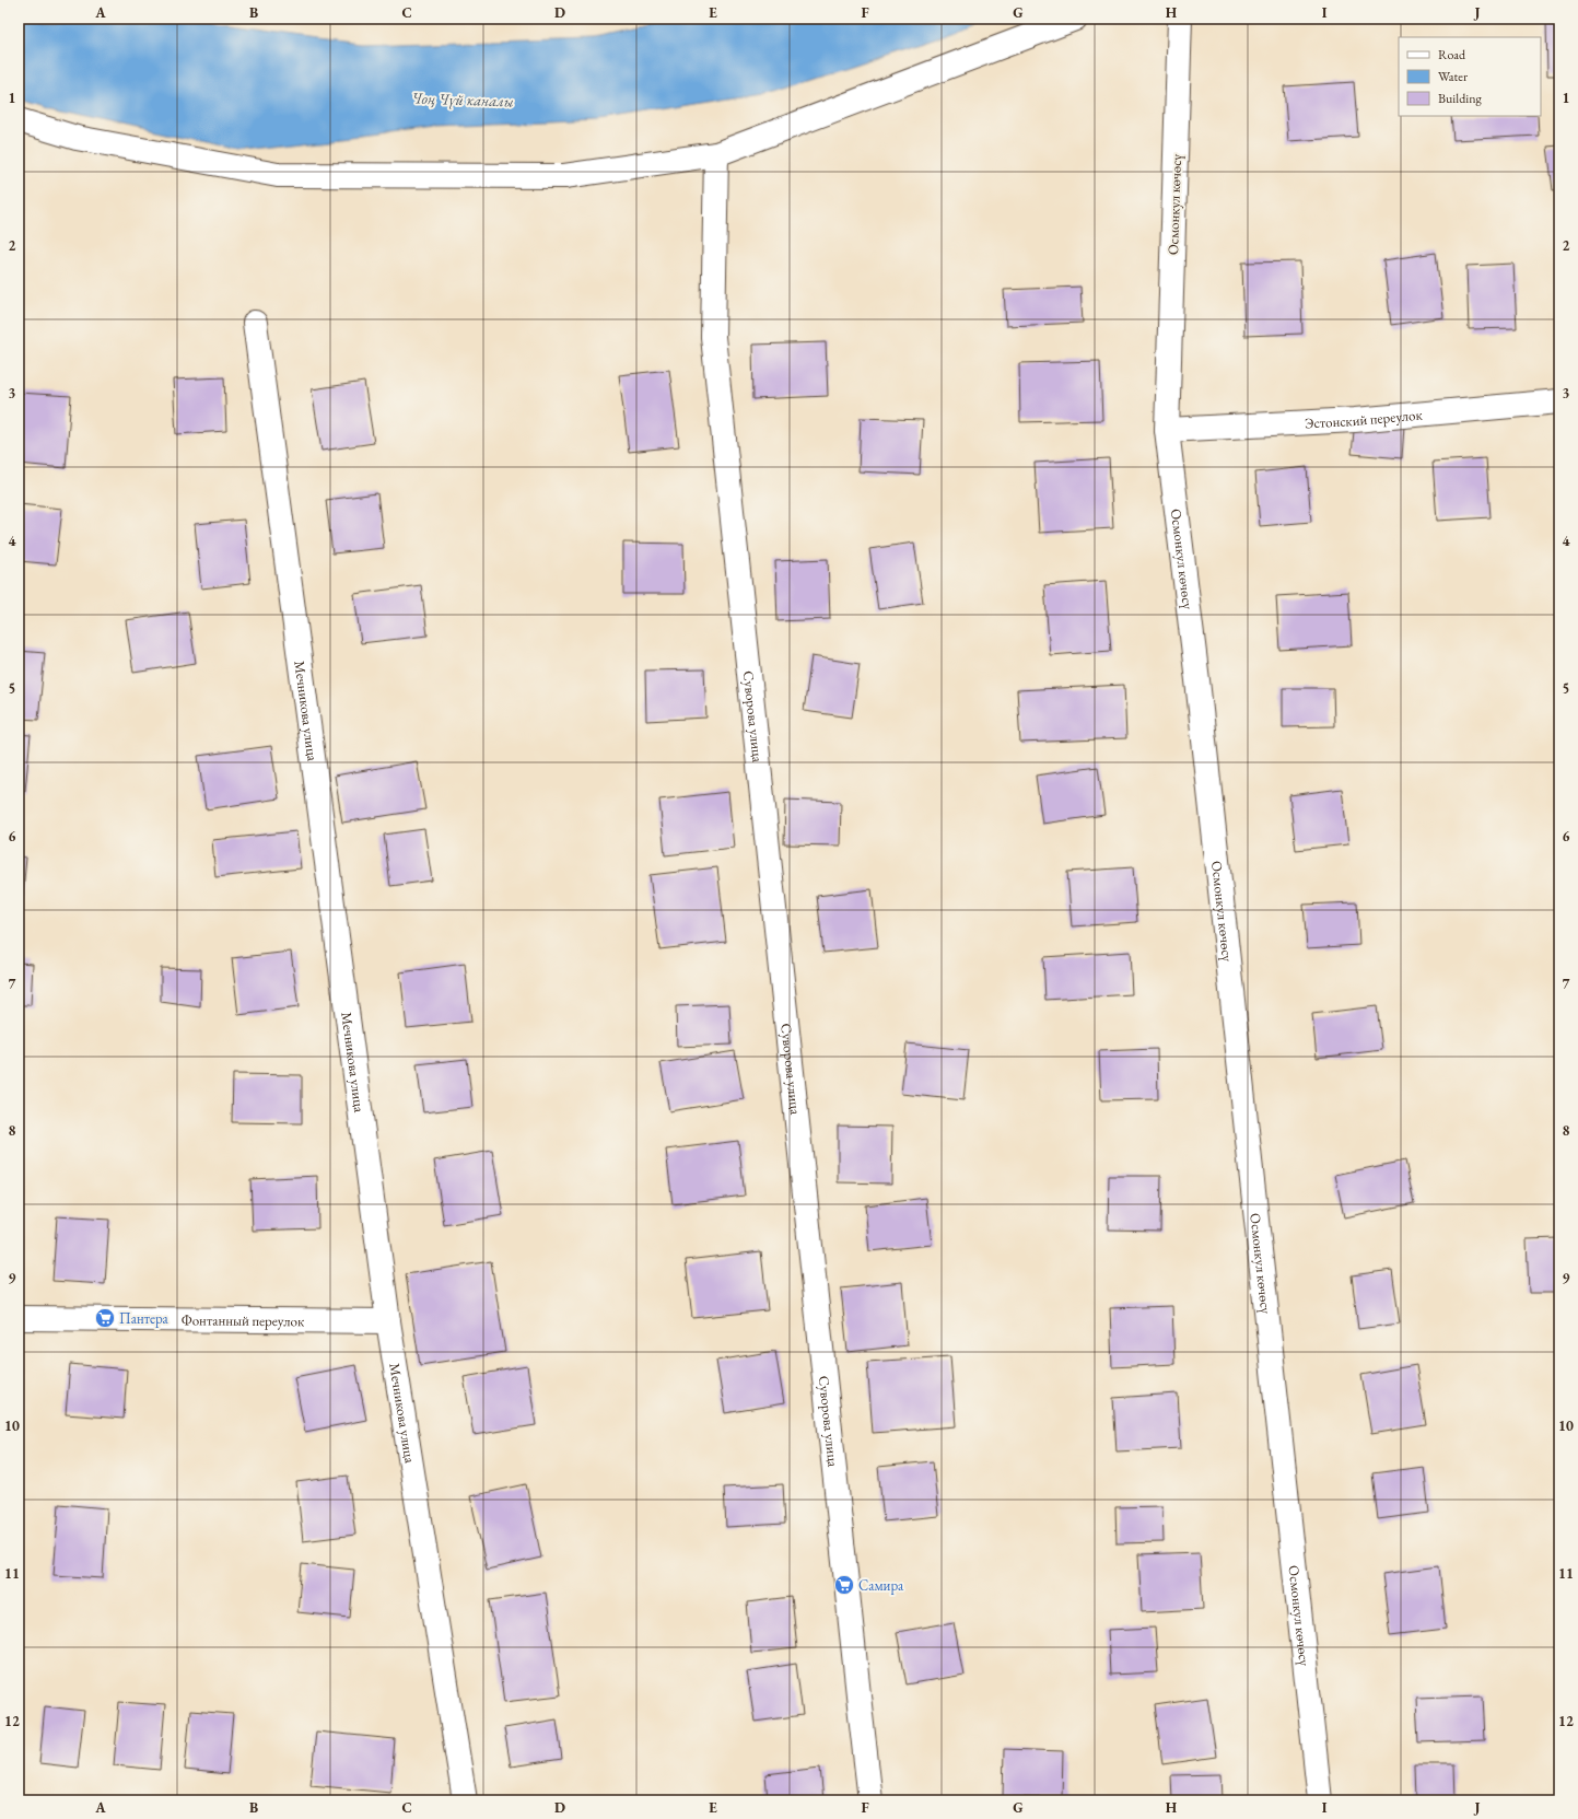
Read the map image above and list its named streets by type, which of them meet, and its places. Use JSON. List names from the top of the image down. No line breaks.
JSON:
{"streets":{"street":["Осмонкул көчөсү","Эстонский переулок","Мечникова улица","Суворова улица","Фонтанный переулок"]},"crossings":[["Осмонкул көчөсү","Эстонский переулок"],["Мечникова улица","Фонтанный переулок"]],"water":["Чоң Чүй каналы"],"places":{"supermarket":["Пантера","Самира"]},"legend":["Road","Water","Building"],"grid":{"columns":["A","B","C","D","E","F","G","H","I","J"],"rows":["1","2","3","4","5","6","7","8","9","10","11","12"]}}
